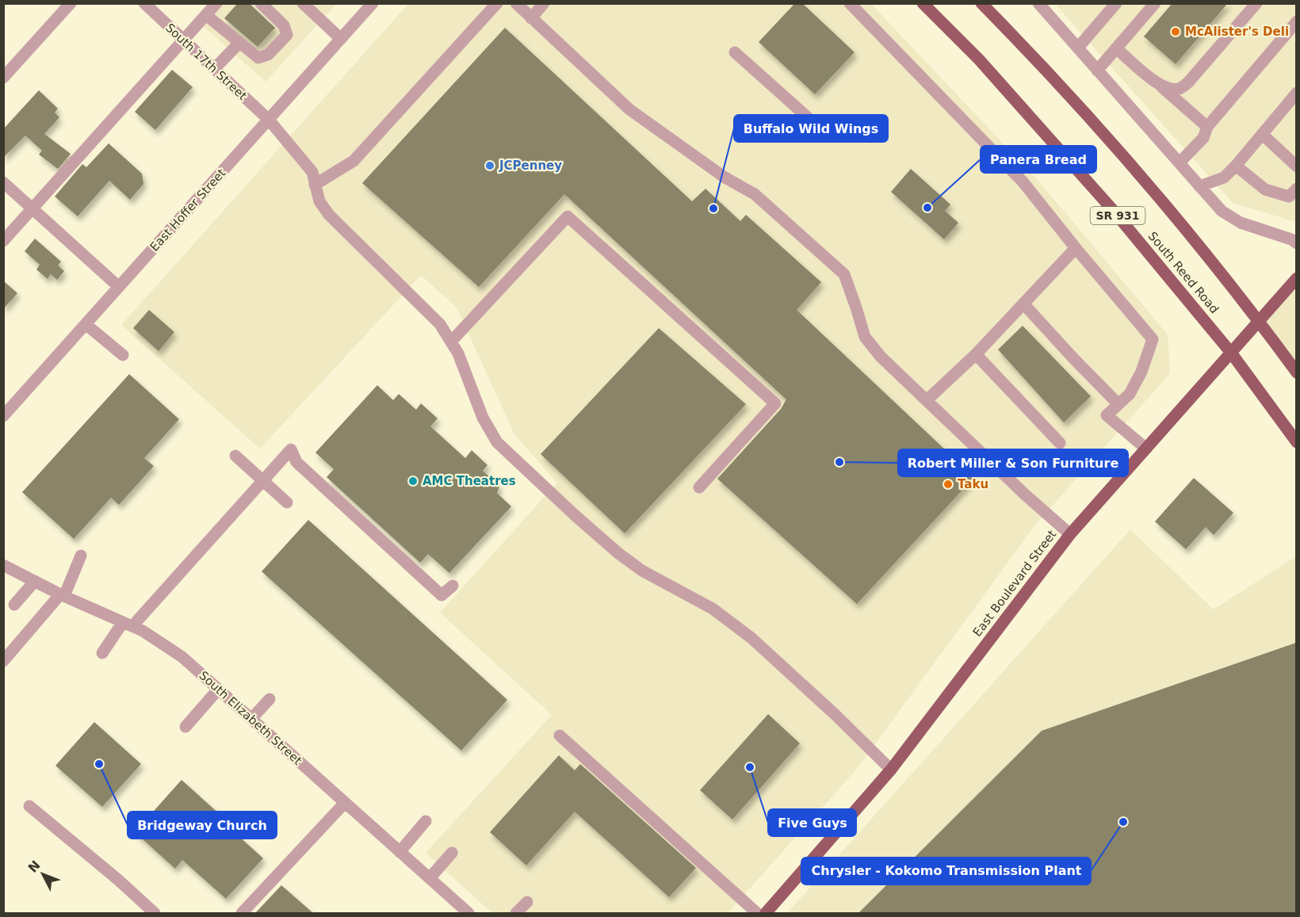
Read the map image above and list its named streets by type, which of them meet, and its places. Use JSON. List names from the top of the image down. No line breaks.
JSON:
{"streets":{"main road":["SR 931","South Reed Road","East Boulevard Street"],"street":["South 17th Street","East Hoffer Street","South Elizabeth Street"]},"crossings":[["South 17th Street","East Hoffer Street"],["South 17th Street","East Boulevard Street"],["SR 931","East Boulevard Street"],["South Reed Road","East Boulevard Street"]],"places":["McAlister's Deli","JCPenney","Panera Bread","Buffalo Wild Wings","Robert Miller & Son Furniture","AMC Theatres","Taku","Bridgeway Church","Five Guys","Chrysler - Kokomo Transmission Plant"],"north":"top left"}
